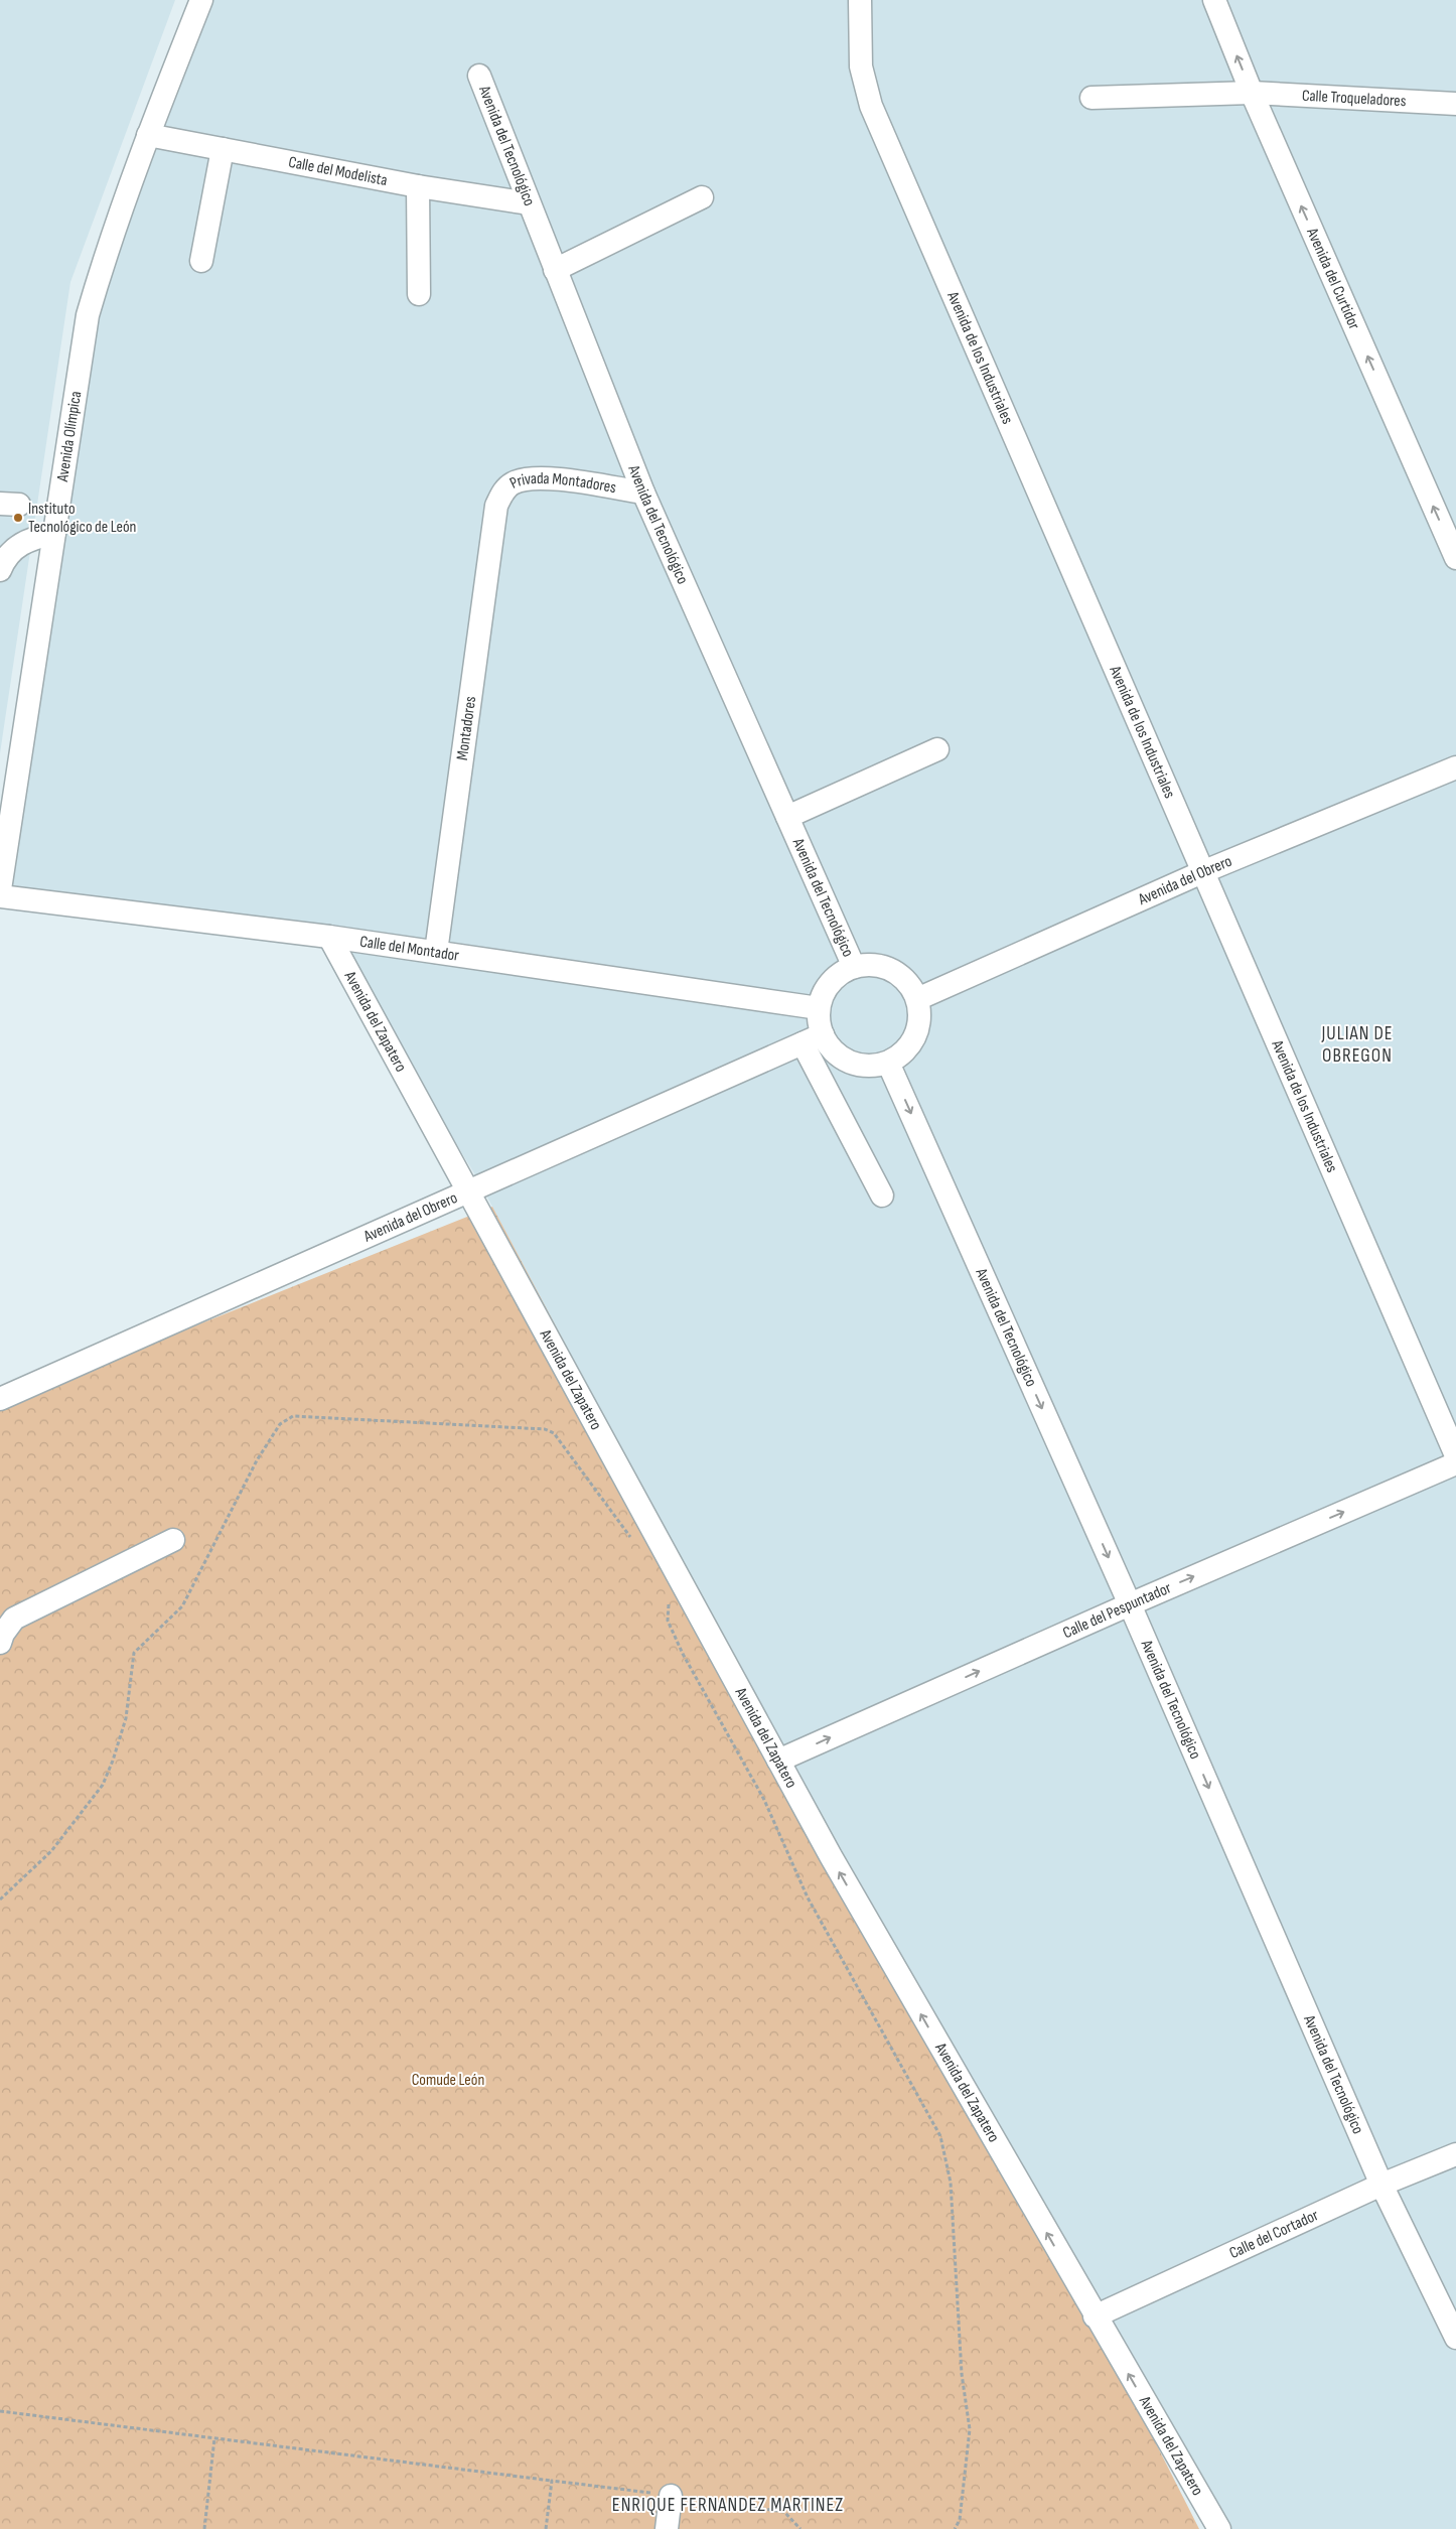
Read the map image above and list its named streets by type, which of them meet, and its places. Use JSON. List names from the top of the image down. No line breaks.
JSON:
{"streets":{"street":["Calle Troqueladores","Avenida del Tecnológico","Calle del Modelista","Avenida del Curtidor","Avenida de los Industriales","Avenida Olímpica","Privada Montadores","Montadores","Avenida del Obrero","Calle del Montador","Avenida del Zapatero","Calle del Pespuntador","Calle del Cortador"]},"crossings":[["Calle Troqueladores","Avenida del Curtidor"],["Avenida del Tecnológico","Calle del Modelista"],["Avenida del Tecnológico","Privada Montadores"],["Avenida del Tecnológico","Avenida del Obrero"],["Avenida del Tecnológico","Calle del Montador"],["Avenida del Tecnológico","Calle del Pespuntador"],["Avenida del Tecnológico","Calle del Cortador"],["Calle del Modelista","Avenida Olímpica"],["Avenida de los Industriales","Avenida del Obrero"],["Privada Montadores","Montadores"],["Montadores","Calle del Montador"],["Avenida del Obrero","Calle del Montador"],["Avenida del Obrero","Avenida del Zapatero"],["Calle del Montador","Avenida del Zapatero"],["Avenida del Zapatero","Calle del Pespuntador"],["Avenida del Zapatero","Calle del Cortador"]],"one_way":["Avenida del Tecnológico","Avenida del Curtidor","Avenida del Zapatero","Calle del Pespuntador"],"districts":["JULIAN DE OBREGON","ENRIQUE FERNANDEZ MARTINEZ"],"parks":["Comude León"],"places":["Instituto Tecnológico de León"]}
